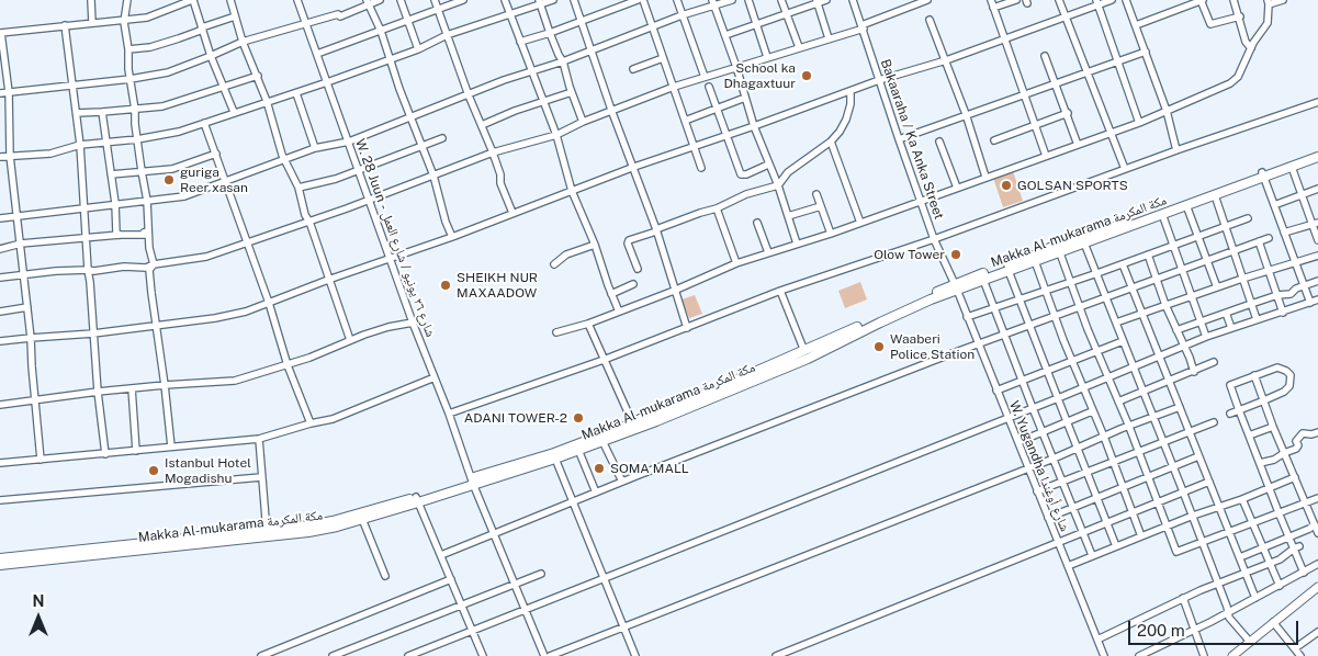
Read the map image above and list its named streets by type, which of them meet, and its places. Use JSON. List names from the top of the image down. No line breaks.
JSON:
{"streets":{"highway":["Makka Al-mukarama مكة المكرمة"],"street":["Bakaaraha / Ka Anka Street","W. 28 Juun - شارع ٢٦ يونيو / شارع العمل","W. Yugandha شارع أوغندا"]},"crossings":[["Bakaaraha / Ka Anka Street","Makka Al-mukarama مكة المكرمة"],["Bakaaraha / Ka Anka Street","W. Yugandha شارع أوغندا"],["Makka Al-mukarama مكة المكرمة","W. 28 Juun - شارع ٢٦ يونيو / شارع العمل"],["Makka Al-mukarama مكة المكرمة","W. Yugandha شارع أوغندا"]],"places":["School ka Dhagaxtuur","guriga Reer xasan","GOLSAN SPORTS","Olow Tower","SHEIKH NUR MAXAADOW","Waaberi Police Station","ADANI TOWER-2","SOMA MALL","Istanbul Hotel Mogadishu"],"scale_bar":"200 m","north":"top"}
